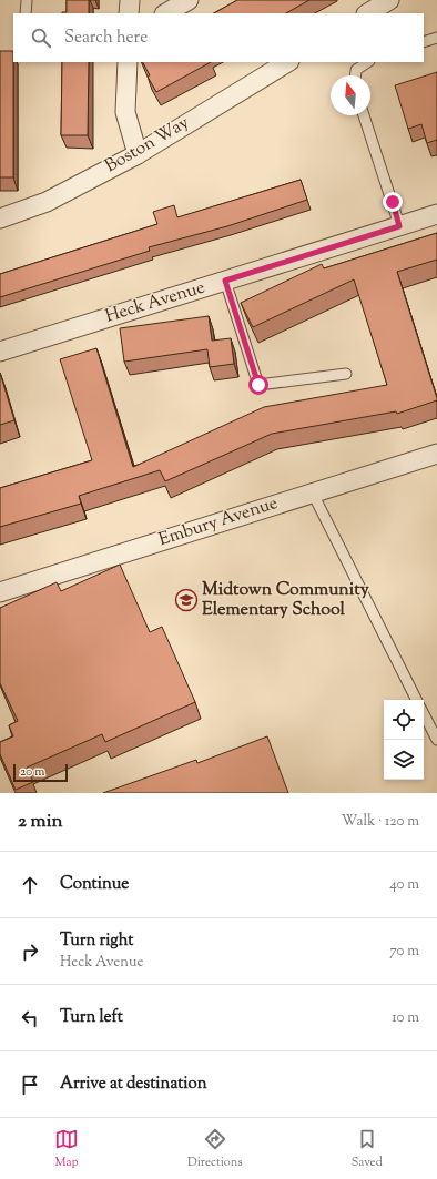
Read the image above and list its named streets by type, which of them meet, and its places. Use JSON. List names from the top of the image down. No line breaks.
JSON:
{"streets":{"street":["Boston Way","Heck Avenue","Embury Avenue"]},"places":{"school or university":["Midtown Community Elementary School"]},"scale_bar":"20 m","north":"top","page":{"search":"Search here","scale":"20 m","heading":["2 min","Walk · 120 m"],"list":[["Continue","40 m"],["Turn right","Heck Avenue","70 m"],["Turn left","10 m"],"Arrive at destination"],"nav":["Map","Directions","Saved"]}}
